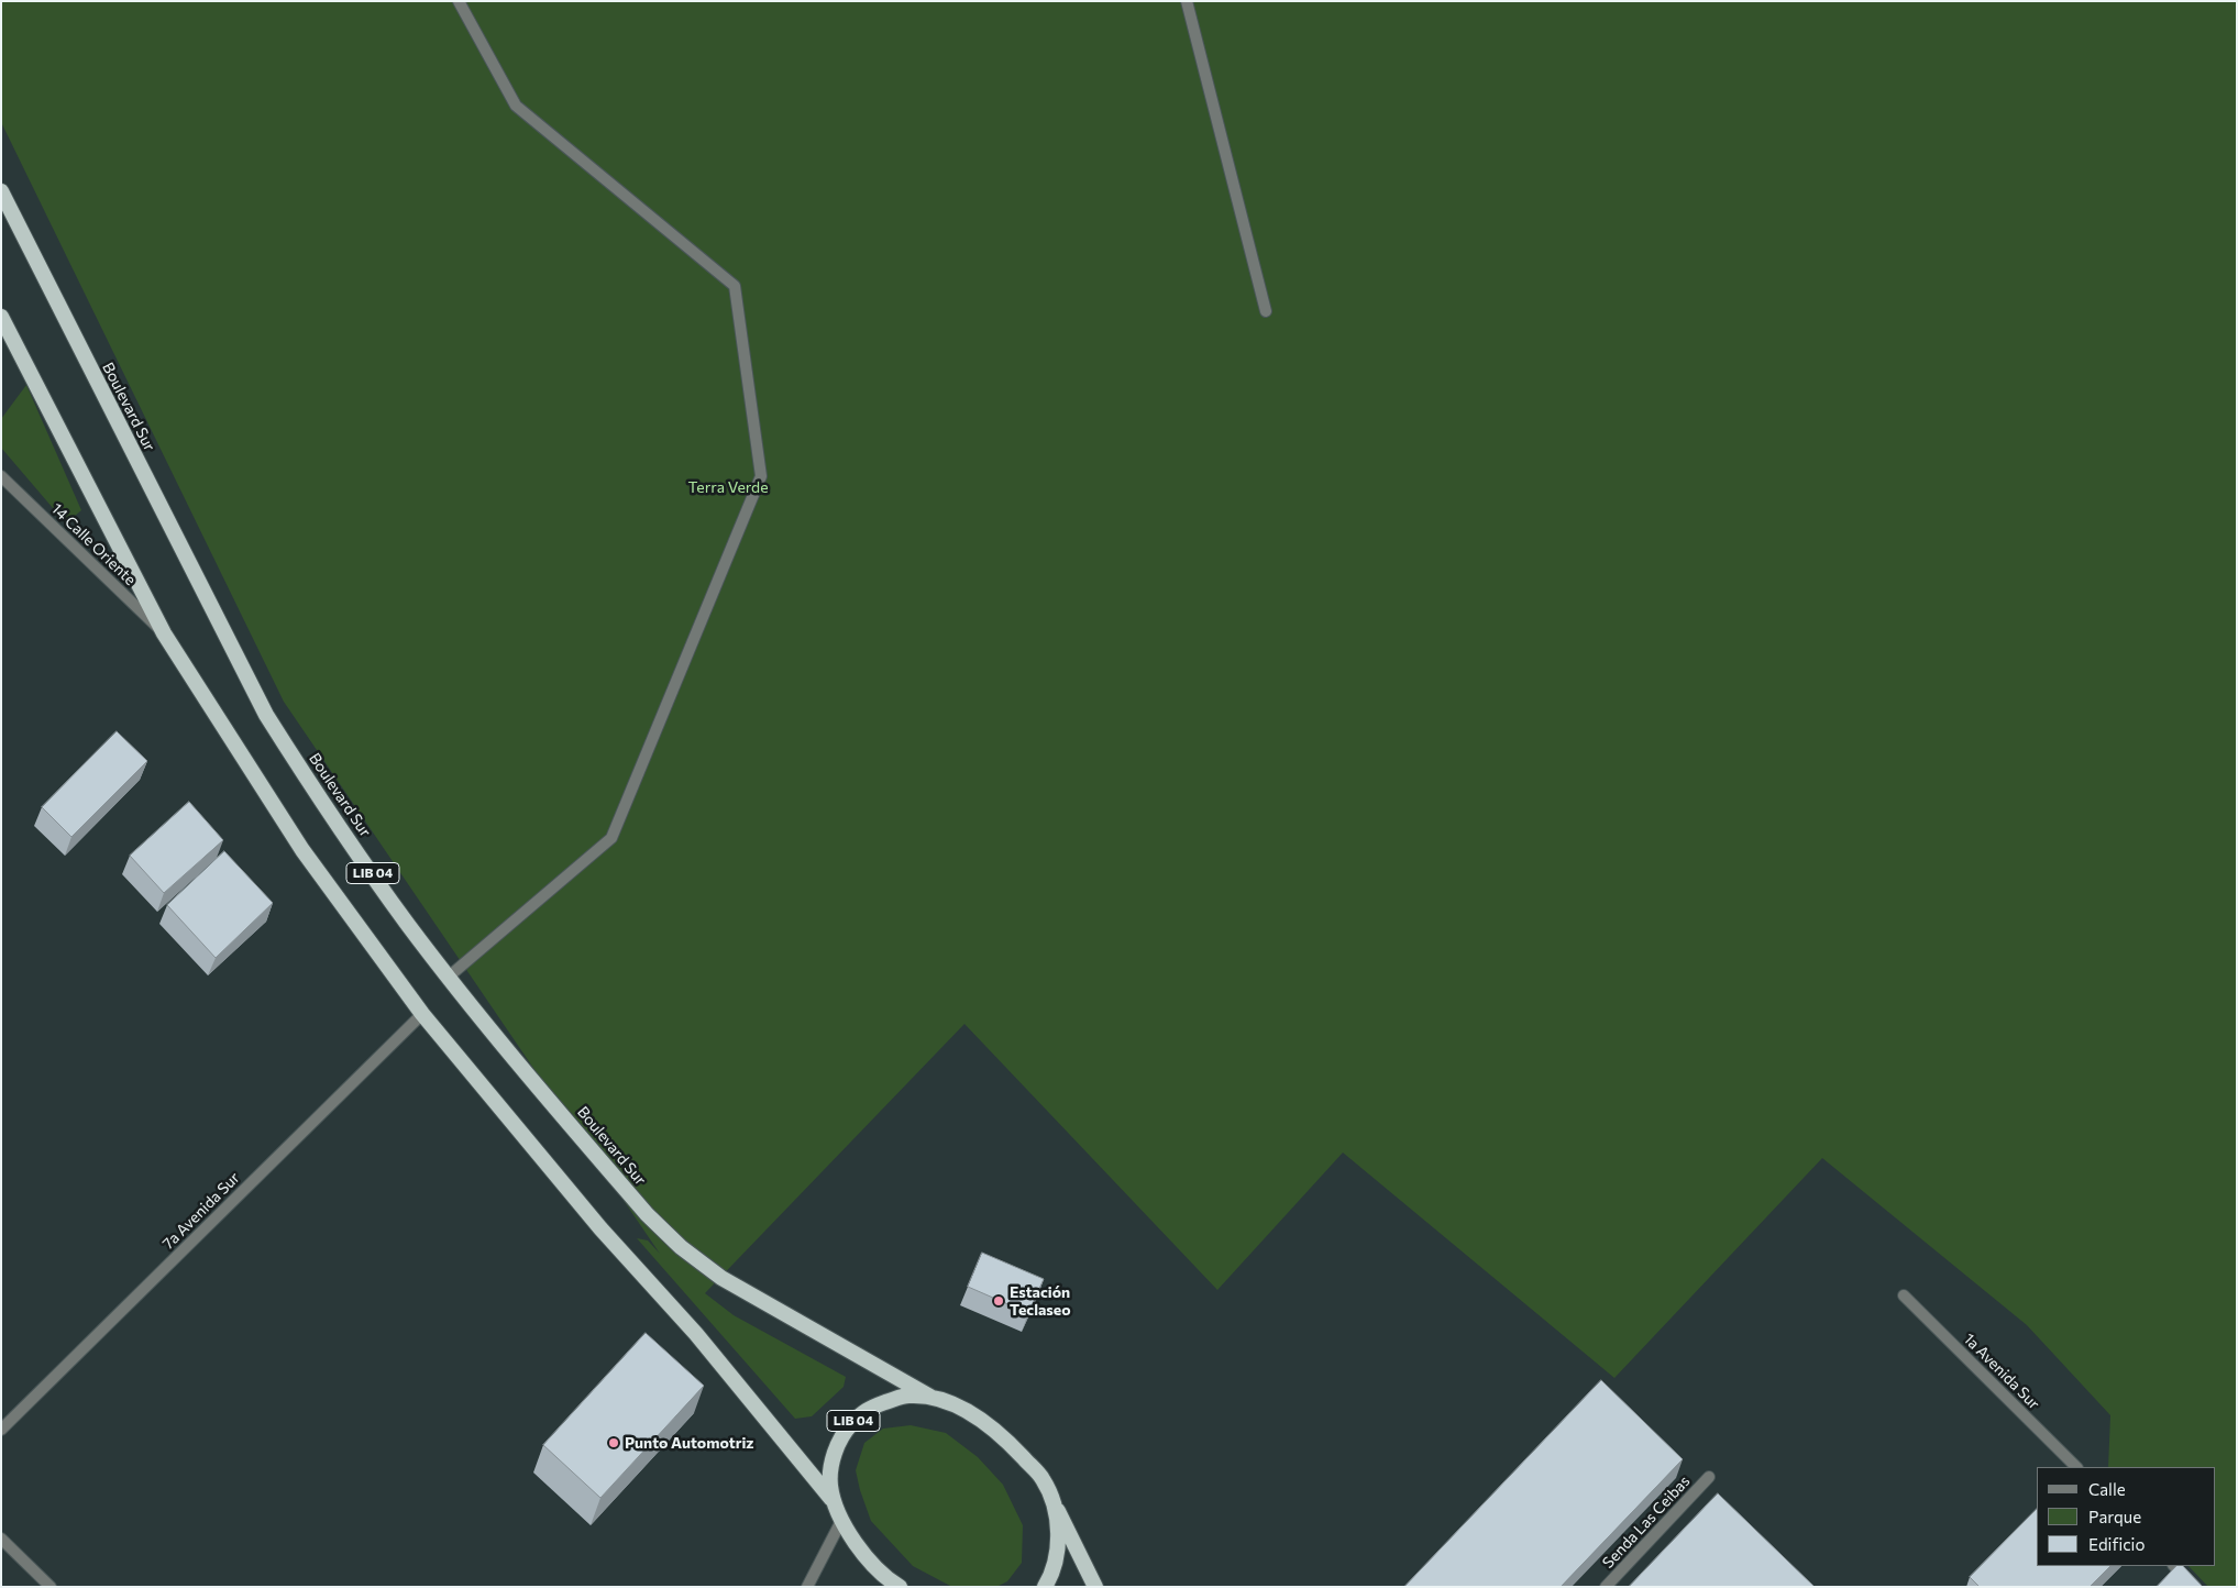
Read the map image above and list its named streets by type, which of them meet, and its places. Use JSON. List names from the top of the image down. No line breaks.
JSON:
{"streets":{"highway":["Boulevard Sur","LIB 04"],"street":["14 Calle Oriente","7a Avenida Sur","1a Avenida Sur","Senda Las Ceibas"]},"crossings":[["Boulevard Sur","LIB 04"],["14 Calle Oriente","LIB 04"],["LIB 04","7a Avenida Sur"]],"parks":["Terra Verde"],"places":["Estación Teclaseo","Punto Automotriz"],"legend":["Calle","Parque","Edificio"]}
